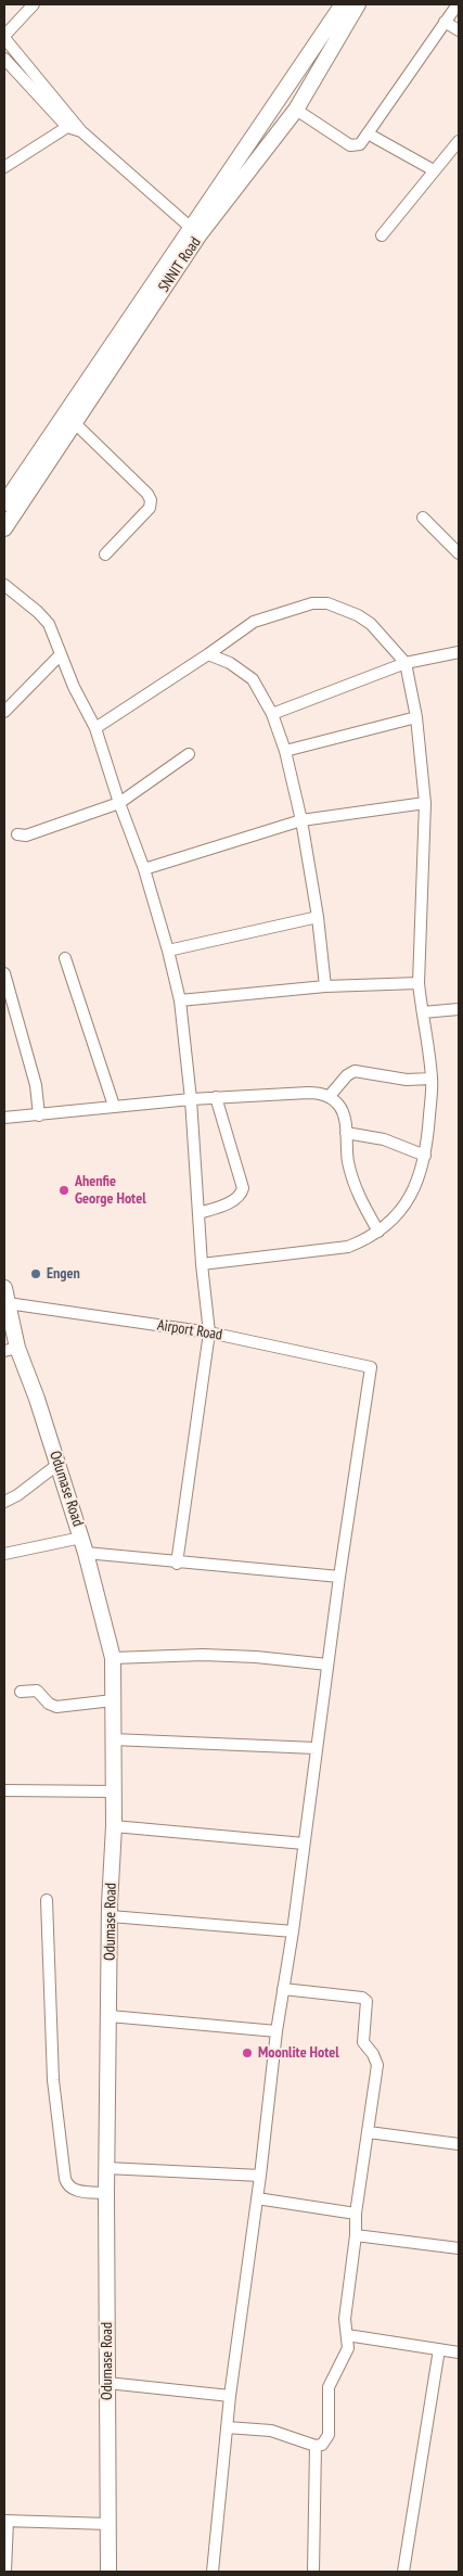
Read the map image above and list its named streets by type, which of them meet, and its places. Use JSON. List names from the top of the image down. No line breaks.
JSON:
{"streets":{"main road":["SNNIT Road","Odumase Road"],"street":["Airport Road"]},"crossings":[["Airport Road","Odumase Road"]],"places":["Ahenfie George Hotel","Engen","Moonlite Hotel"]}
